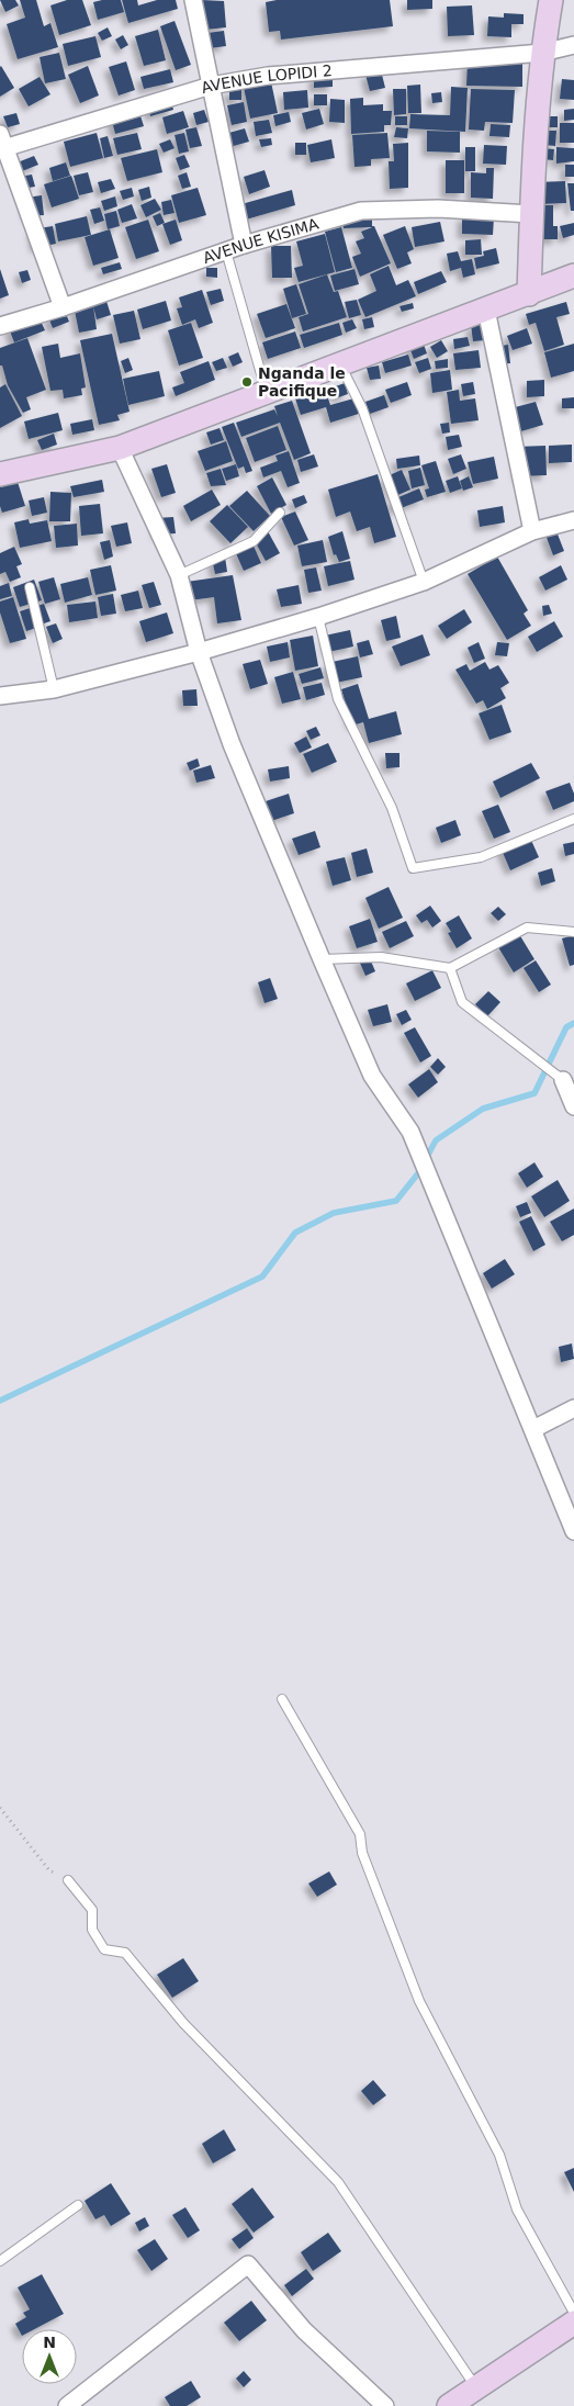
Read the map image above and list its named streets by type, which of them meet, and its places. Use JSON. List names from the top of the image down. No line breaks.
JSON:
{"streets":{"street":["AVENUE LOPIDI 2","AVENUE KISIMA"]},"places":["Nganda le Pacifique"],"north":"top"}
